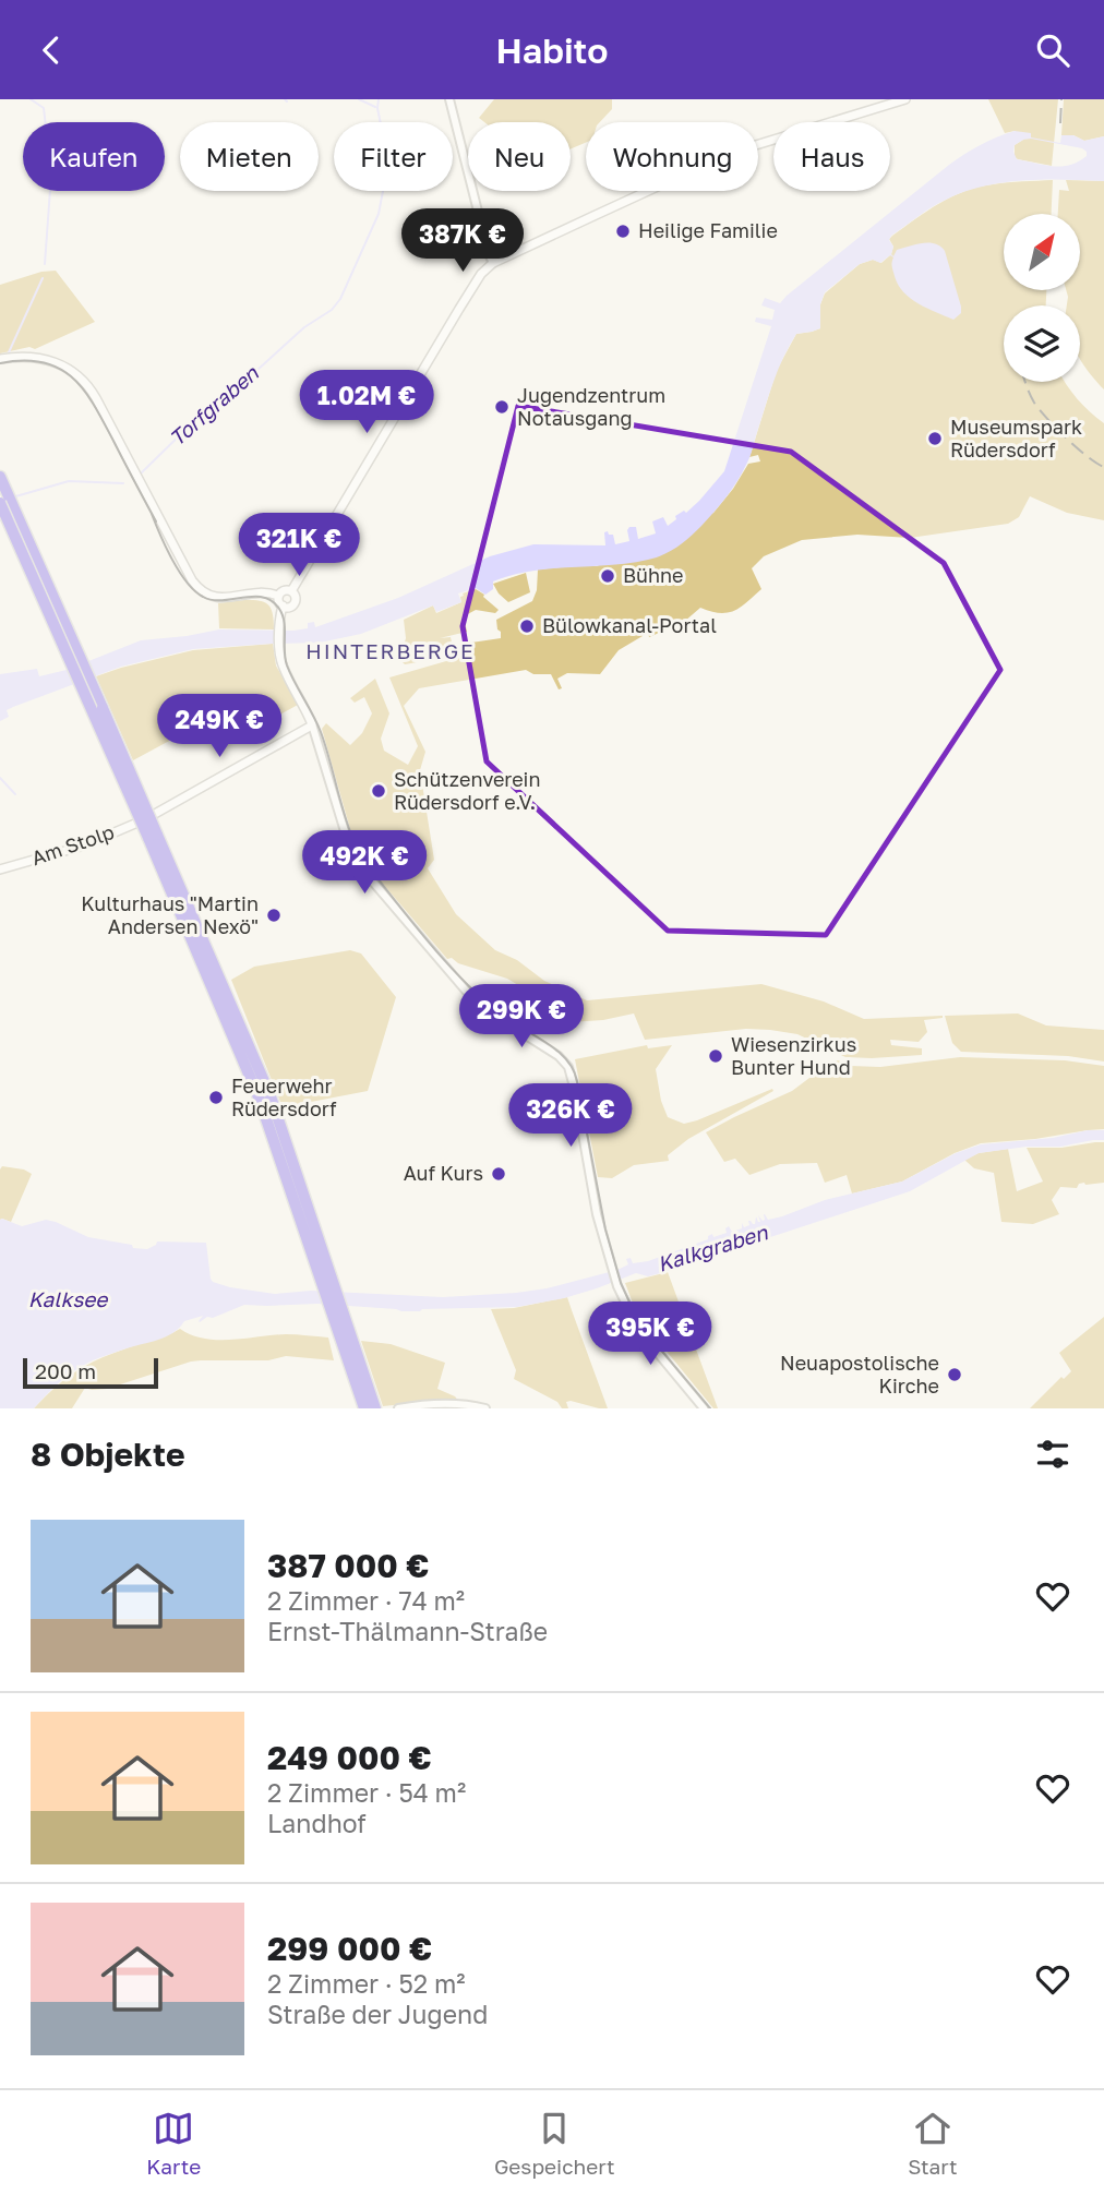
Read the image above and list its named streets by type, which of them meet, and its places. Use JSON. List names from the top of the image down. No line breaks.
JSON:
{"streets":{"main road":["Am Stolp"]},"districts":["HINTERBERGE"],"water":["Torfgraben","Kalkgraben","Kalksee"],"places":["Heilige Familie","Jugendzentrum Notausgang","Museumspark Rüdersdorf","Bühne","Bülowkanal-Portal","Schützenverein Rüdersdorf e.V.","Kulturhaus \"Martin Andersen Nexö\"","Wiesenzirkus Bunter Hund","Feuerwehr Rüdersdorf","Auf Kurs","Neuapostolische Kirche"],"scale_bar":"200 m","north":"top right","page":{"header":"Habito","chip":["Kaufen","Mieten","Filter","Neu","Wohnung","Haus"],"price":["387K €","1.02M €","321K €","249K €","492K €","299K €","326K €","395K €"],"scale":"200 m","heading":"8 Objekte","list":[{"name":"387 000 €","note":"2 Zimmer · 74 m² · Ernst-Thälmann-Straße"},{"name":"249 000 €","note":"2 Zimmer · 54 m² · Landhof"},{"name":"299 000 €","note":"2 Zimmer · 52 m² · Straße der Jugend"}],"tabs":["Karte","Gespeichert","Start"]}}
